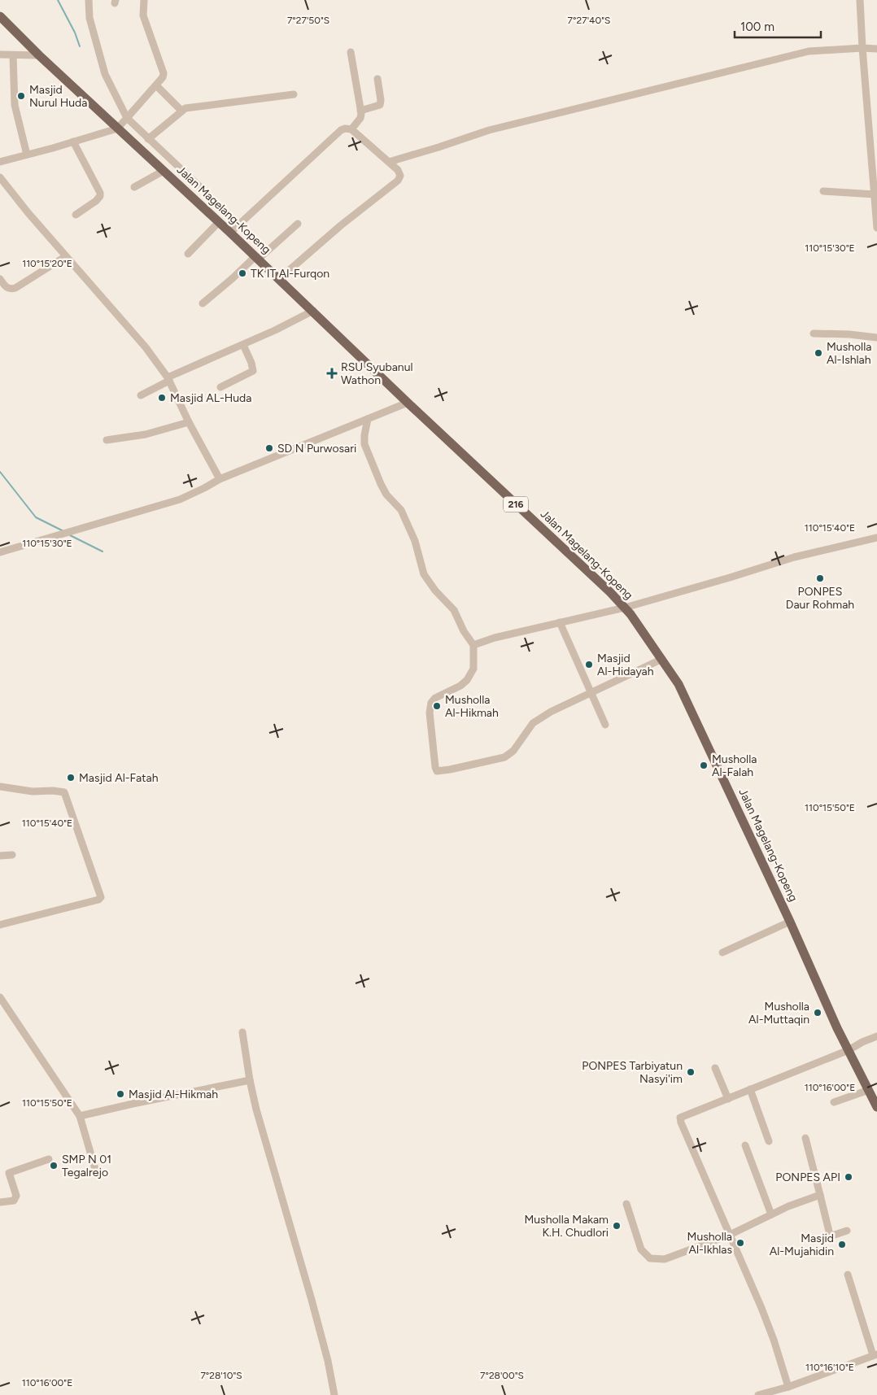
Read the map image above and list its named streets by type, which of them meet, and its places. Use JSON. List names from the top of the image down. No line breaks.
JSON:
{"streets":{"main road":["Jalan Magelang-Kopeng","216"]},"places":{"other":["Masjid Nurul Huda","TK IT Al-Furqon","Musholla Al-Ishlah","Masjid AL-Huda","SD N Purwosari","PONPES Daur Rohmah","Masjid Al-Hidayah","Musholla Al-Hikmah","Musholla Al-Falah","Masjid Al-Fatah","Musholla Al-Muttaqin","PONPES Tarbiyatun Nasyi'im","Masjid Al-Hikmah","SMP N 01 Tegalrejo","PONPES API","Musholla Makam K.H. Chudlori","Musholla Al-Ikhlas","Masjid Al-Mujahidin"],"health":["RSU Syubanul Wathon"]},"scale_bar":"100 m","coordinates":["7°27'50\"S","7°27'40\"S","110°15'30\"E","110°15'20\"E","110°15'40\"E","110°15'50\"E","110°16'00\"E","110°16'10\"E","7°28'10\"S","7°28'00\"S"]}
